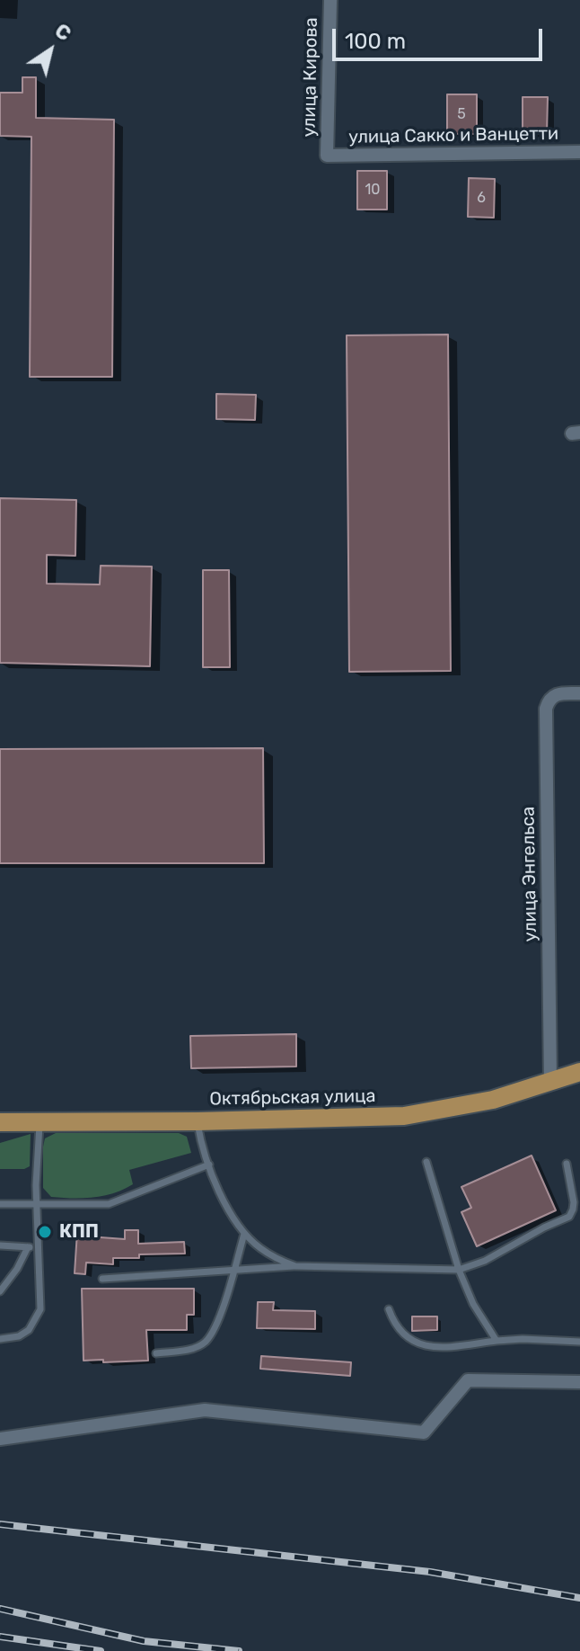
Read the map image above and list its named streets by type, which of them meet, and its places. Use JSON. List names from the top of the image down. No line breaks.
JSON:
{"streets":{"main road":["Октябрьская улица"],"street":["улица Кирова","улица Сакко и Ванцетти","улица Энгельса"]},"crossings":[["улица Кирова","улица Сакко и Ванцетти"],["улица Энгельса","Октябрьская улица"]],"places":["КПП"],"house_numbers":["5","10","6"],"scale_bar":"100 m","north":"top right"}
